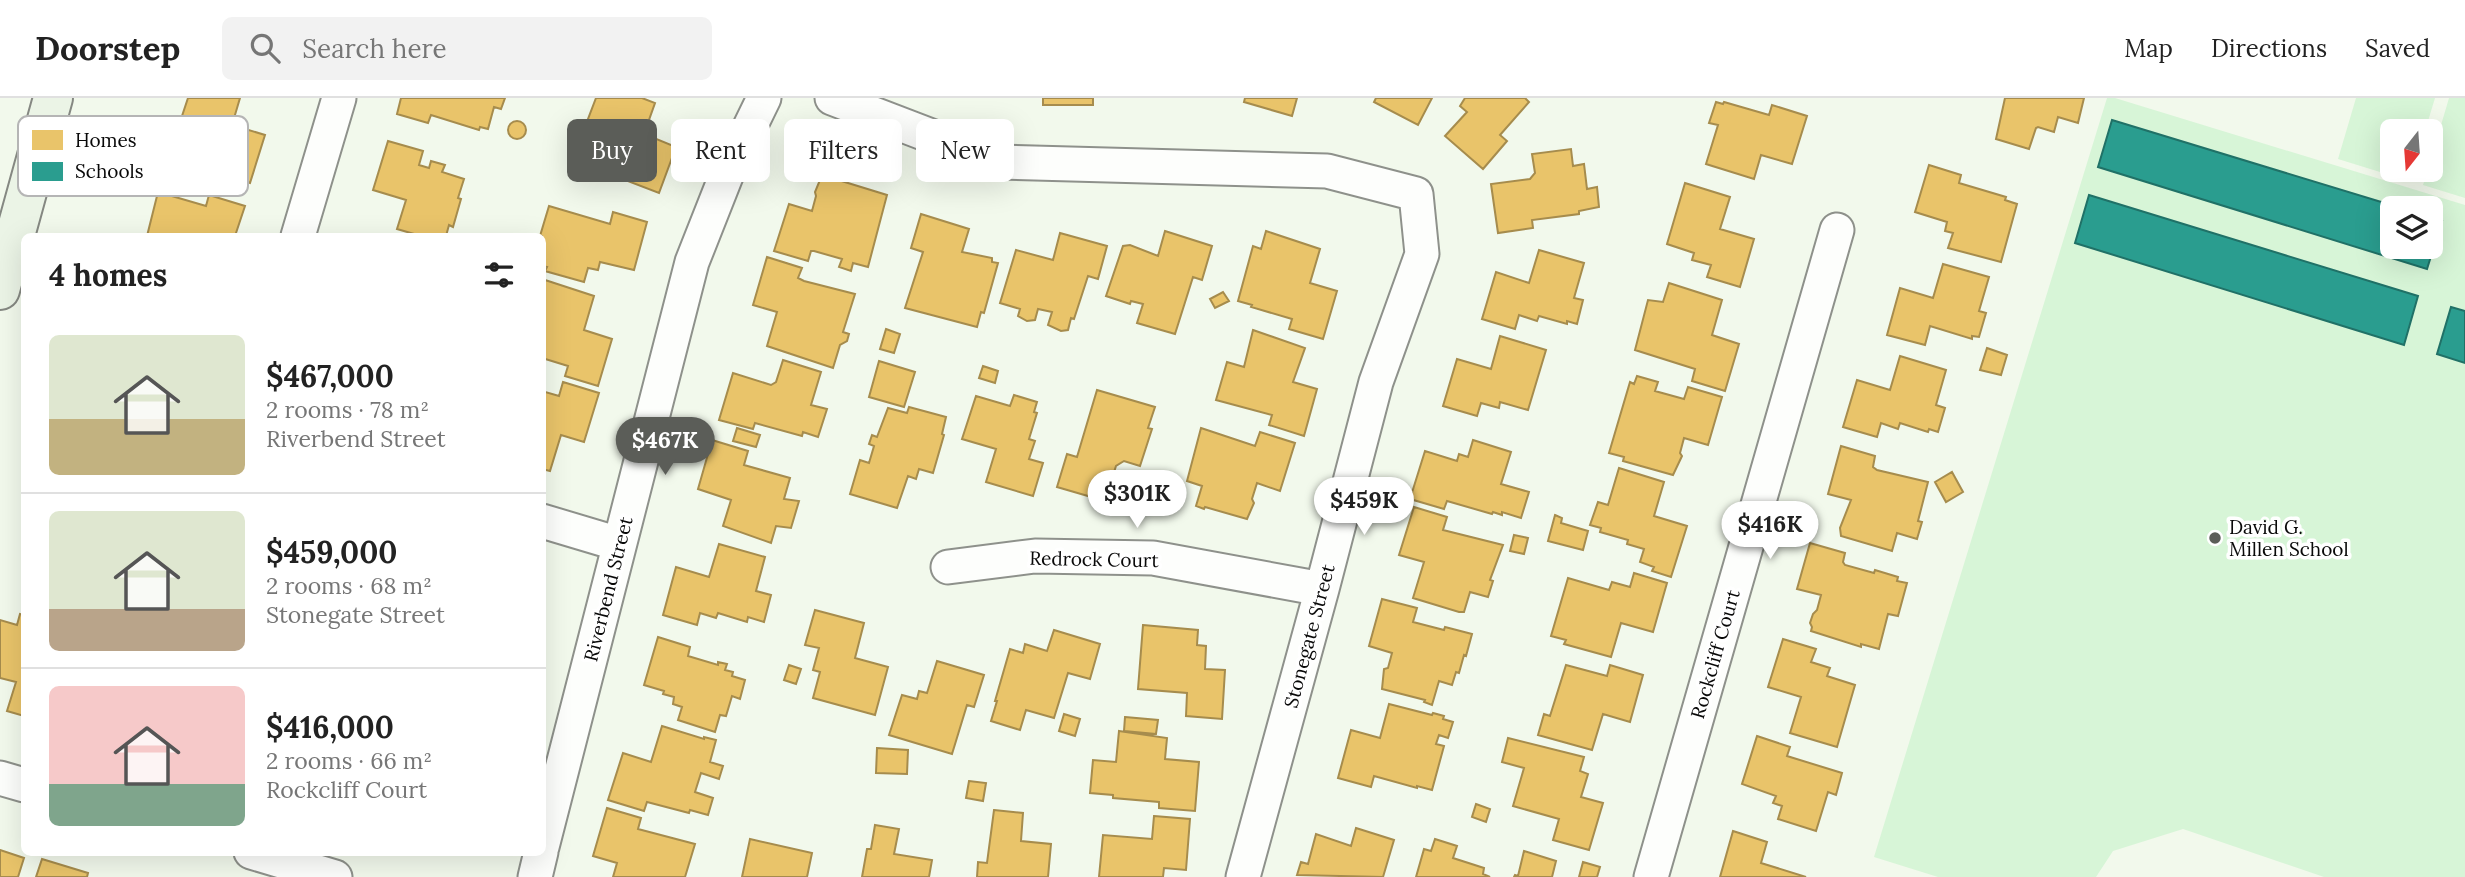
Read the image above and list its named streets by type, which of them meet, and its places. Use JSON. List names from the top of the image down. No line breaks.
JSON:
{"streets":{"street":["Redrock Court","Riverbend Street","Stonegate Street","Rockcliff Court"]},"crossings":[["Redrock Court","Stonegate Street"]],"places":["David G. Millen School"],"legend":["Homes","Schools"],"north":"bottom","page":{"header":"Doorstep","search":"Search here","nav":["Map","Directions","Saved"],"chip":["Buy","Rent","Filters","New"],"heading":"4 homes","list":[{"name":"$467,000","note":"2 rooms · 78 m² · Riverbend Street"},{"name":"$459,000","note":"2 rooms · 68 m² · Stonegate Street"},{"name":"$416,000","note":"2 rooms · 66 m² · Rockcliff Court"}],"price":["$467K","$301K","$459K","$416K"]}}
